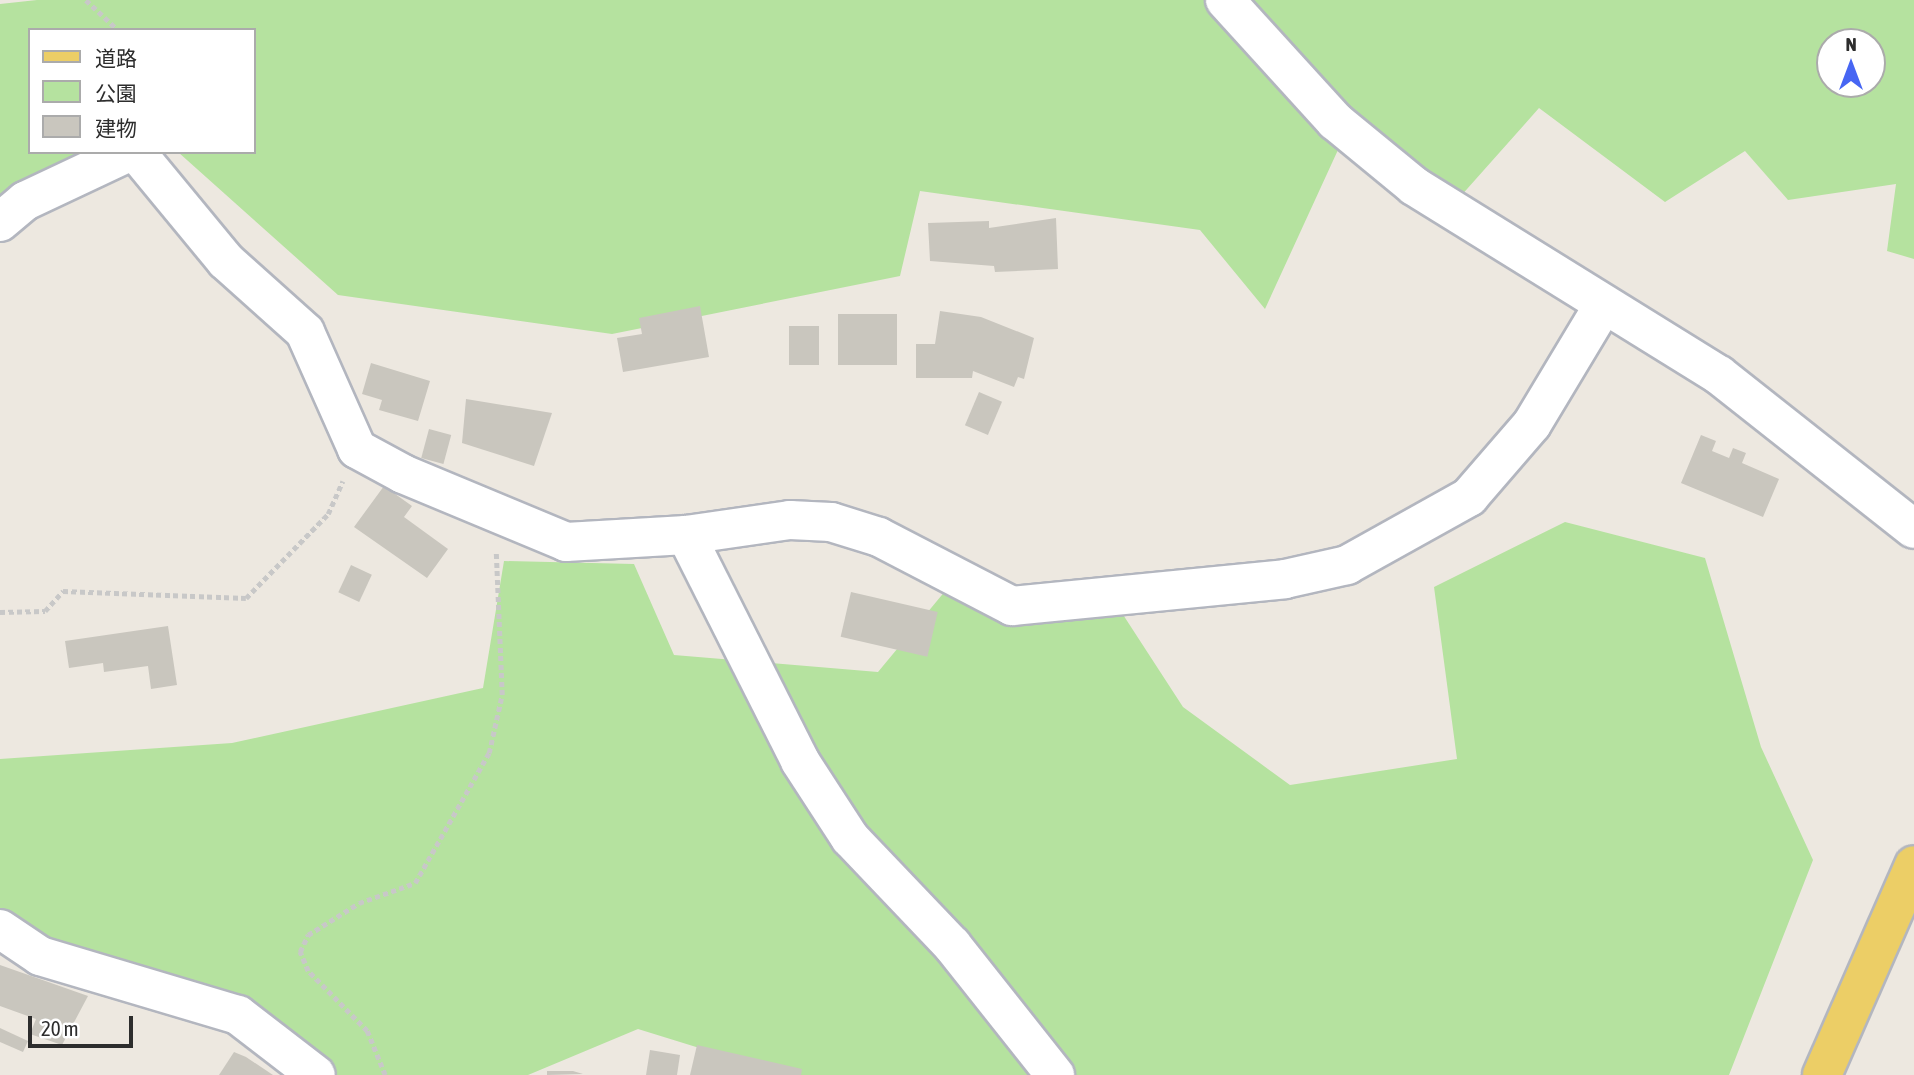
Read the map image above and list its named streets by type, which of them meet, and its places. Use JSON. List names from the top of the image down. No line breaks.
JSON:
{"legend":["道路","公園","建物"],"scale_bar":"20 m","north":"top"}
